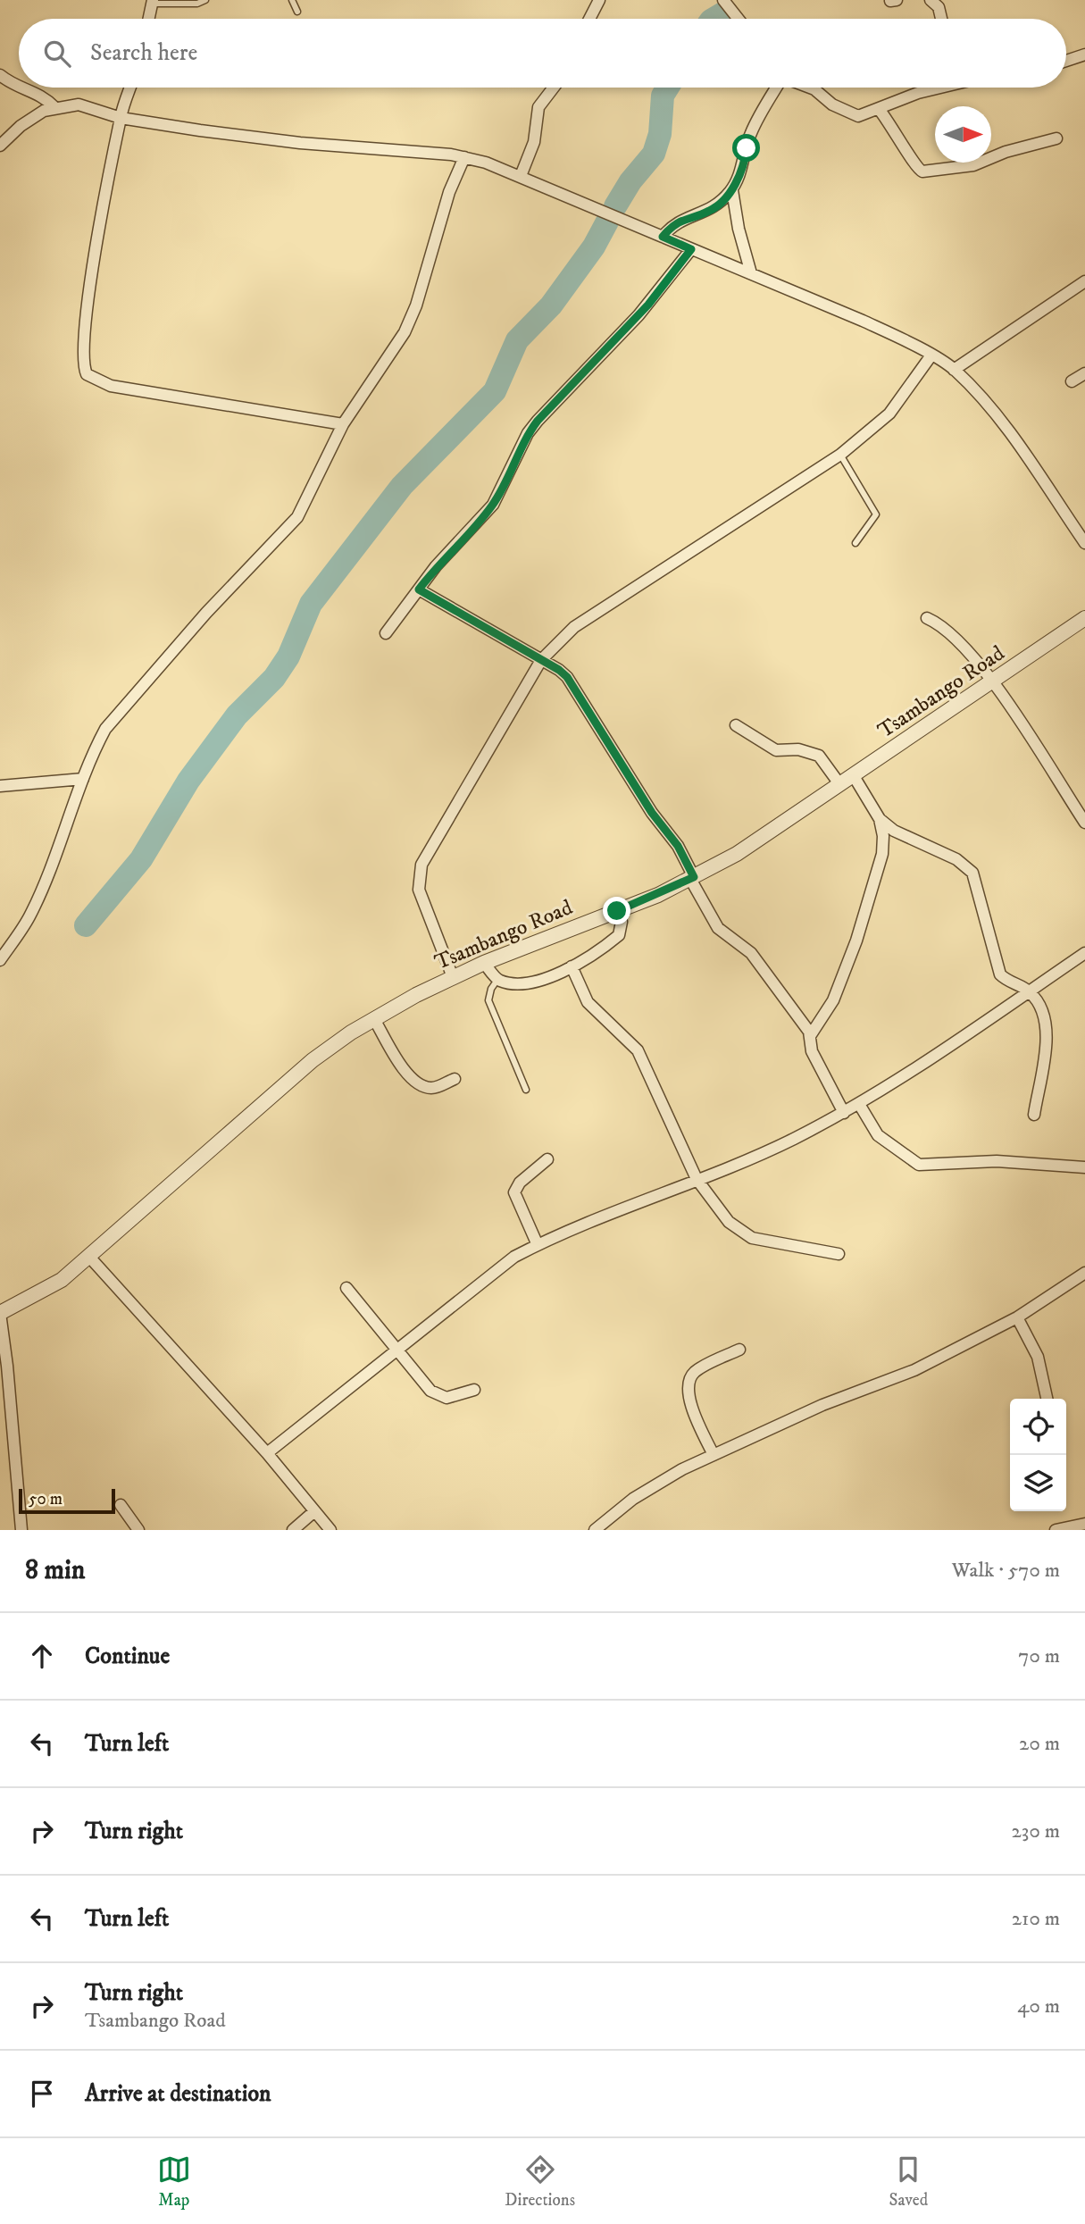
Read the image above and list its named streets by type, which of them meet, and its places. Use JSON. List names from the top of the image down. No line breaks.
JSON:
{"streets":{"street":["Tsambango Road"]},"scale_bar":"50 m","north":"right","page":{"search":"Search here","scale":"50 m","heading":["8 min","Walk · 570 m"],"list":[["Continue","70 m"],["Turn left","20 m"],["Turn right","230 m"],["Turn left","210 m"],["Turn right","Tsambango Road","40 m"],"Arrive at destination"],"nav":["Map","Directions","Saved"]}}
